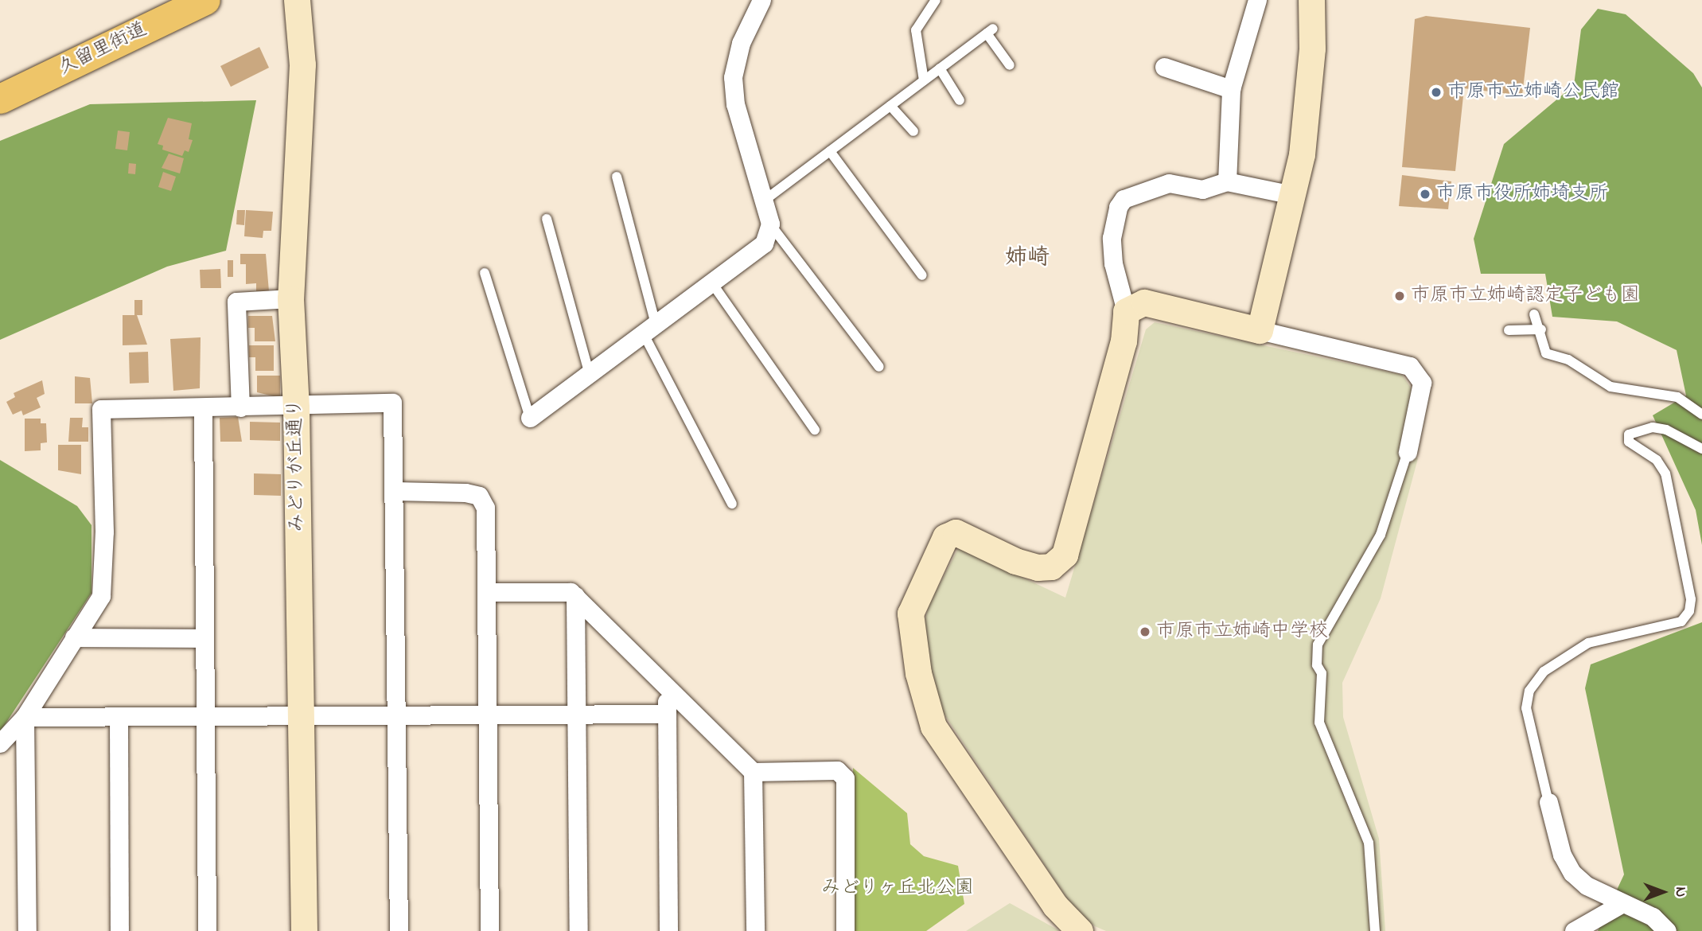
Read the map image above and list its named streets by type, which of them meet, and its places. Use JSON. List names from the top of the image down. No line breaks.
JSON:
{"streets":{"main road":["久留里街道"],"street":["みどりが丘通り"]},"districts":["姉崎"],"parks":["みどりヶ丘北公園"],"places":["市原市立姉崎公民館","市原市役所姉埼支所","市原市立姉崎認定子ども園","市原市立姉崎中学校"],"north":"right"}
